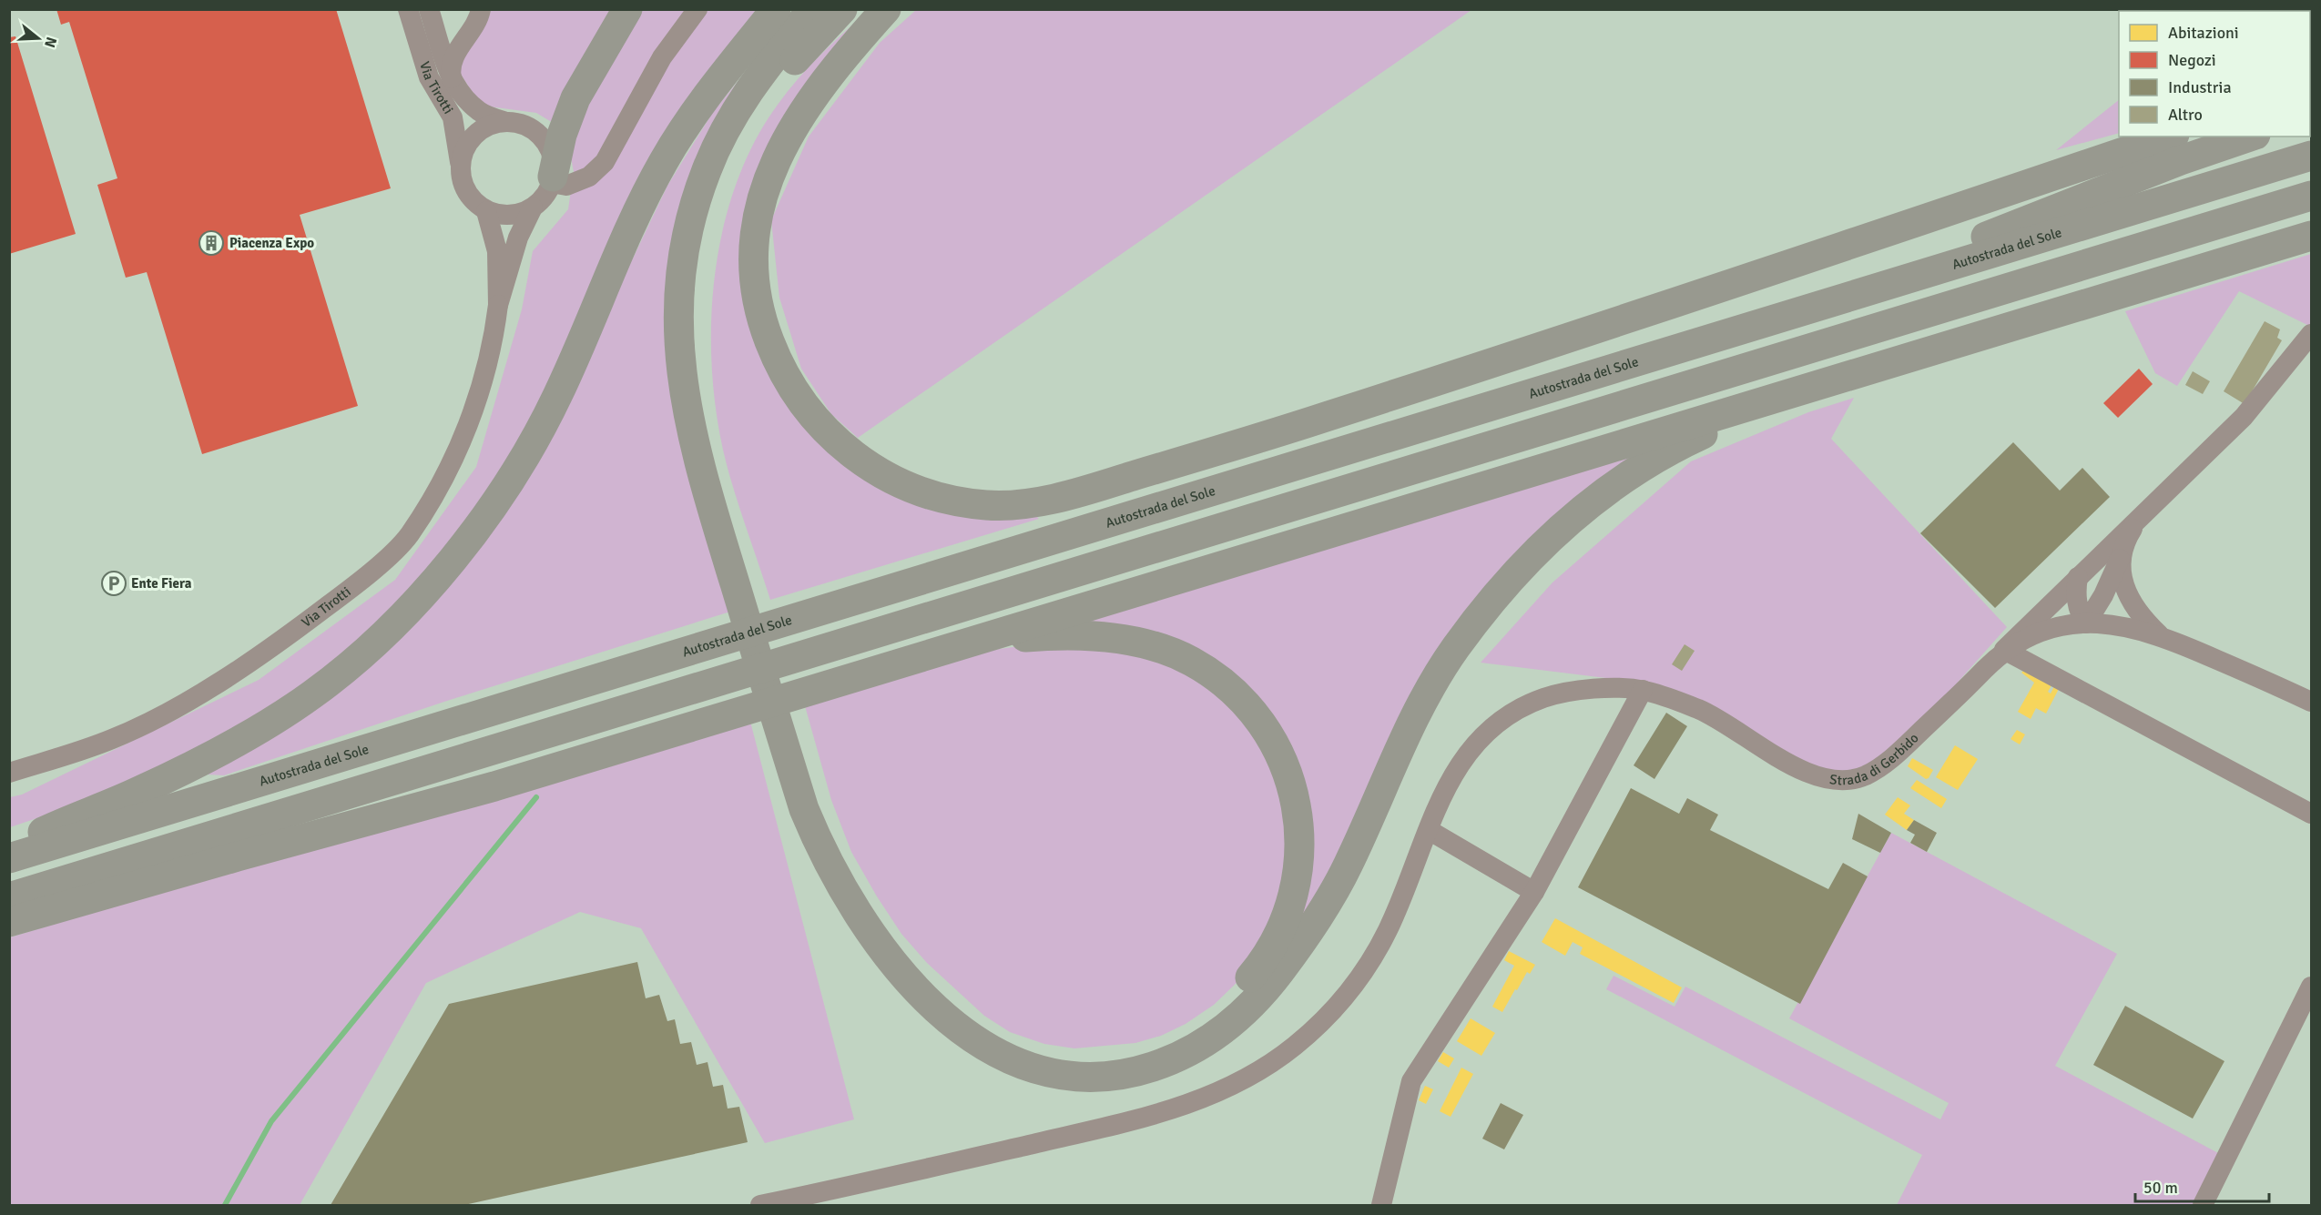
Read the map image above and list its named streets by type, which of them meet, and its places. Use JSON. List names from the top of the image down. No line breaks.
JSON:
{"streets":{"highway":["Autostrada del Sole"],"street":["Via Tirotti","Strada di Gerbido"]},"places":{"building":["Piacenza Expo"],"parking":["Ente Fiera"]},"legend":["Abitazioni","Negozi","Industria","Altro"],"scale_bar":"50 m","north":"right"}
